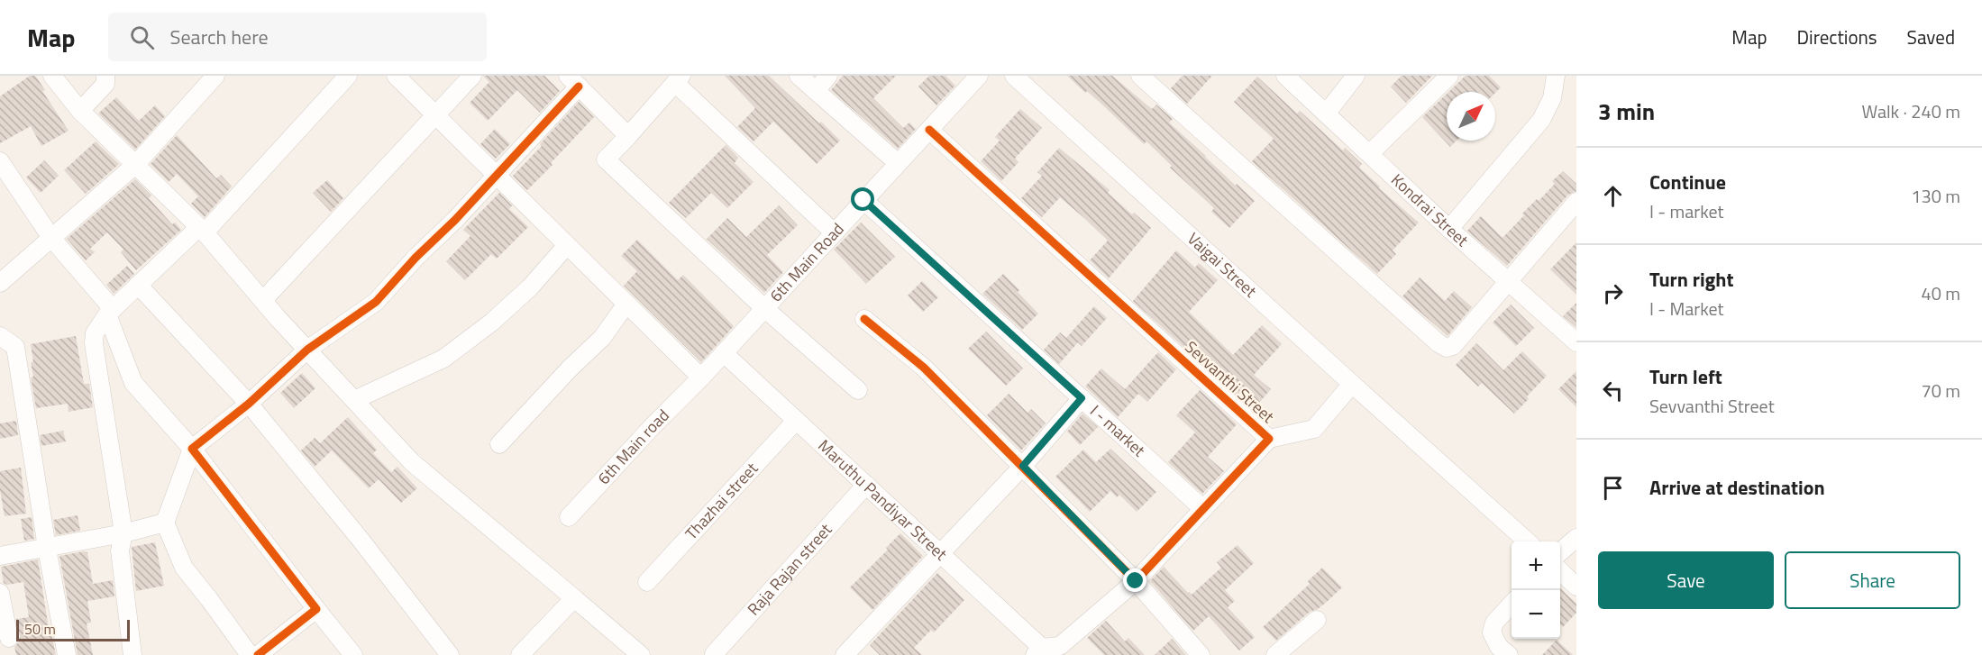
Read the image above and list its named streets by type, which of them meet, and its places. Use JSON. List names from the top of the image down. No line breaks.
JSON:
{"streets":{"street":["Kondrai Street","6th Main Road","Vaigai Street","Sevvanthi Street","I - market","6th Main road","Thazhai street","Maruthu Pandiyar Street","Raja Rajan street"]},"crossings":[["6th Main Road","Sevvanthi Street"],["6th Main Road","I - market"],["6th Main Road","6th Main road"],["6th Main Road","Maruthu Pandiyar Street"],["Sevvanthi Street","I - market"],["Sevvanthi Street","Maruthu Pandiyar Street"],["I - market","Maruthu Pandiyar Street"],["Thazhai street","Maruthu Pandiyar Street"],["Maruthu Pandiyar Street","Raja Rajan street"]],"scale_bar":"50 m","north":"top right","page":{"header":"Map","search":"Search here","nav":["Map","Directions","Saved"],"heading":["3 min","Walk · 240 m"],"list":[["Continue","I - market","130 m"],["Turn right","I - Market","40 m"],["Turn left","Sevvanthi Street","70 m"],"Arrive at destination"],"buttons":["Save","Share"],"map_buttons":["+","−"],"scale":"50 m"}}
